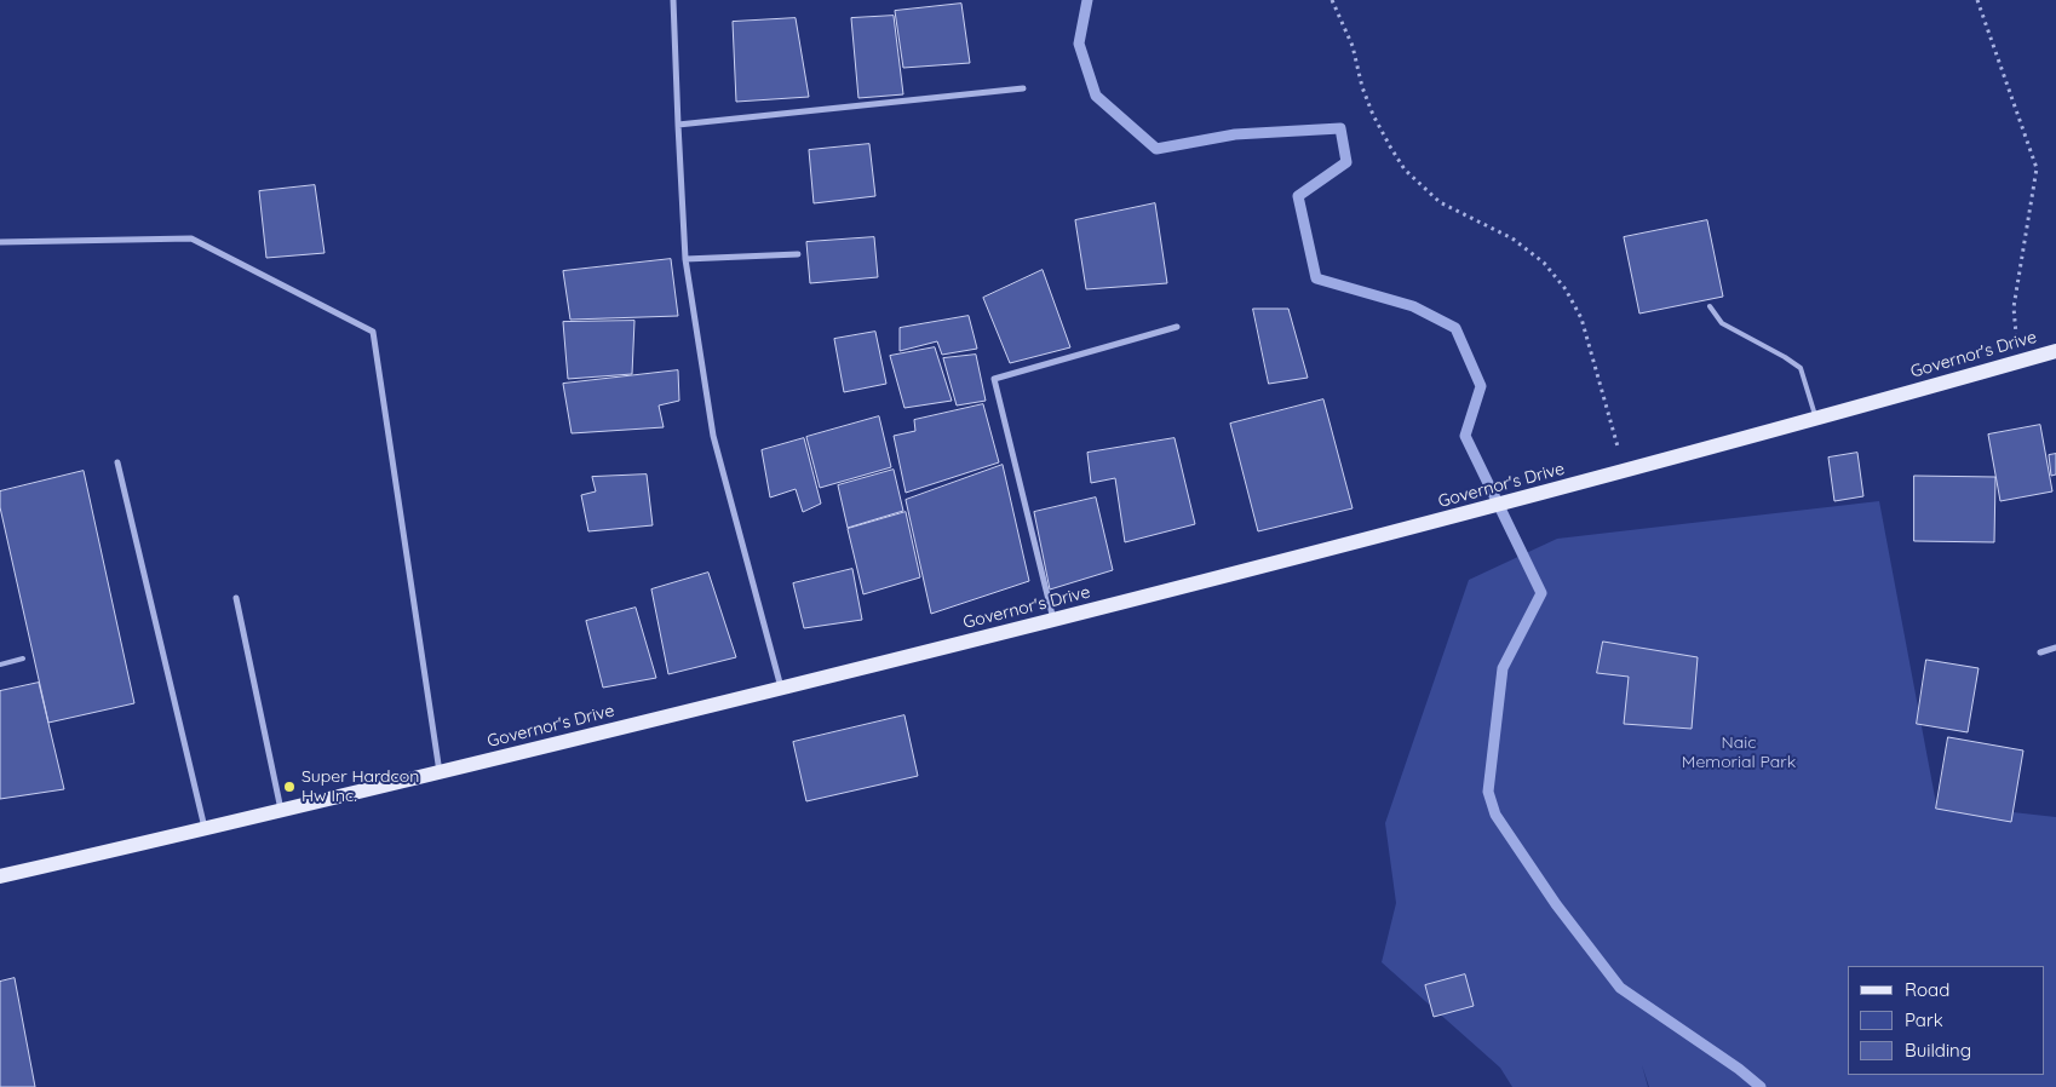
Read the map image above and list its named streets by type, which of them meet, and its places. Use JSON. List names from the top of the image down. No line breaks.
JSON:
{"streets":{"main road":["Governor's Drive"]},"parks":["Naic Memorial Park"],"places":["Super Hardcon Hw Inc."],"legend":["Road","Park","Building"]}
